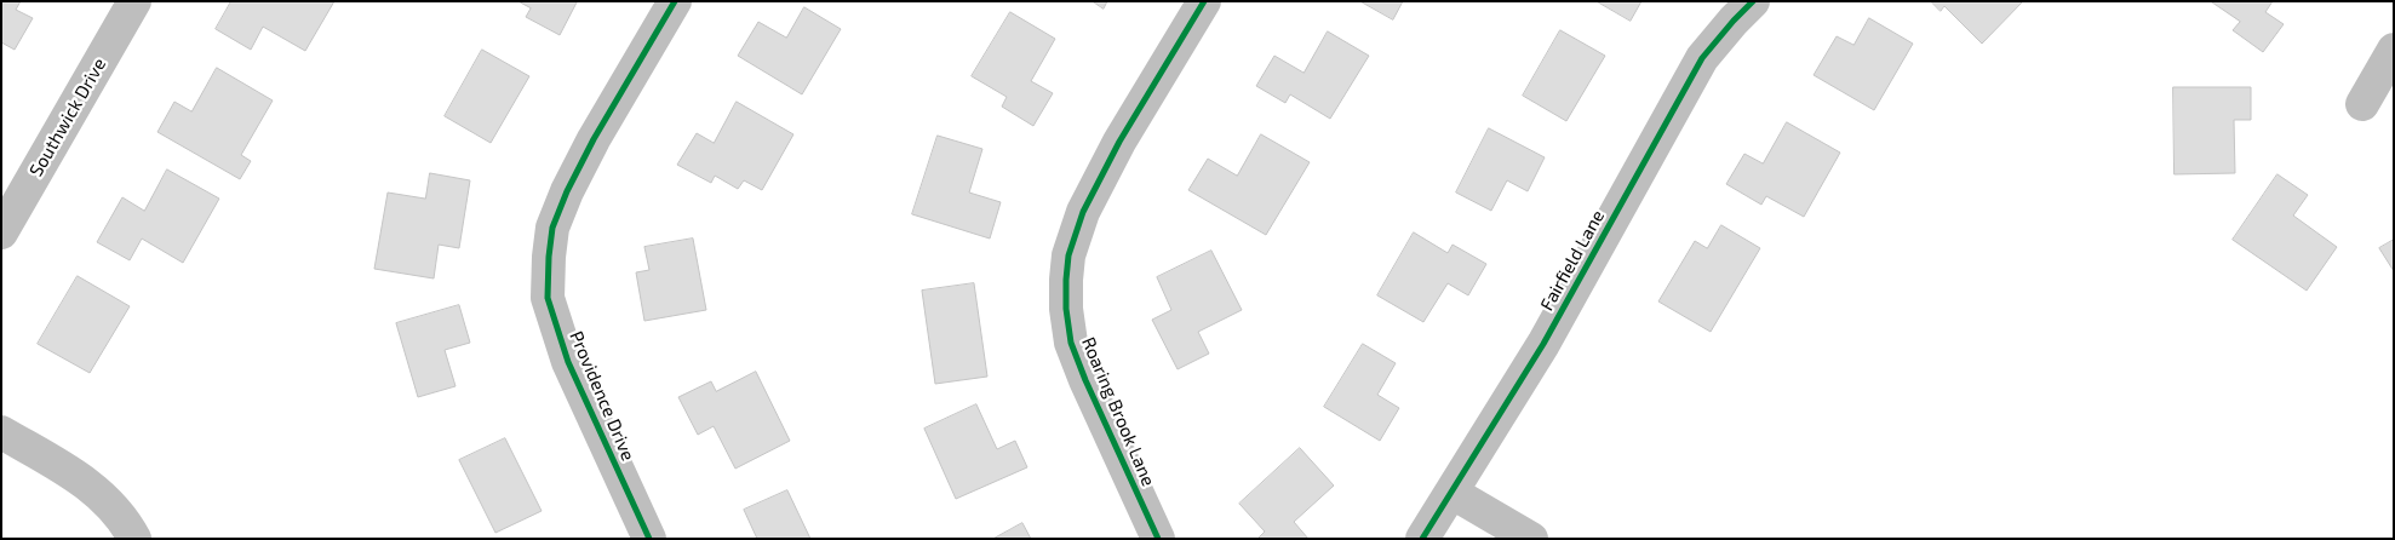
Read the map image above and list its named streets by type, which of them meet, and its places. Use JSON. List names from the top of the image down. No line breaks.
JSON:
{"streets":{"street":["Southwick Drive","Fairfield Lane","Providence Drive","Roaring Brook Lane"]}}
